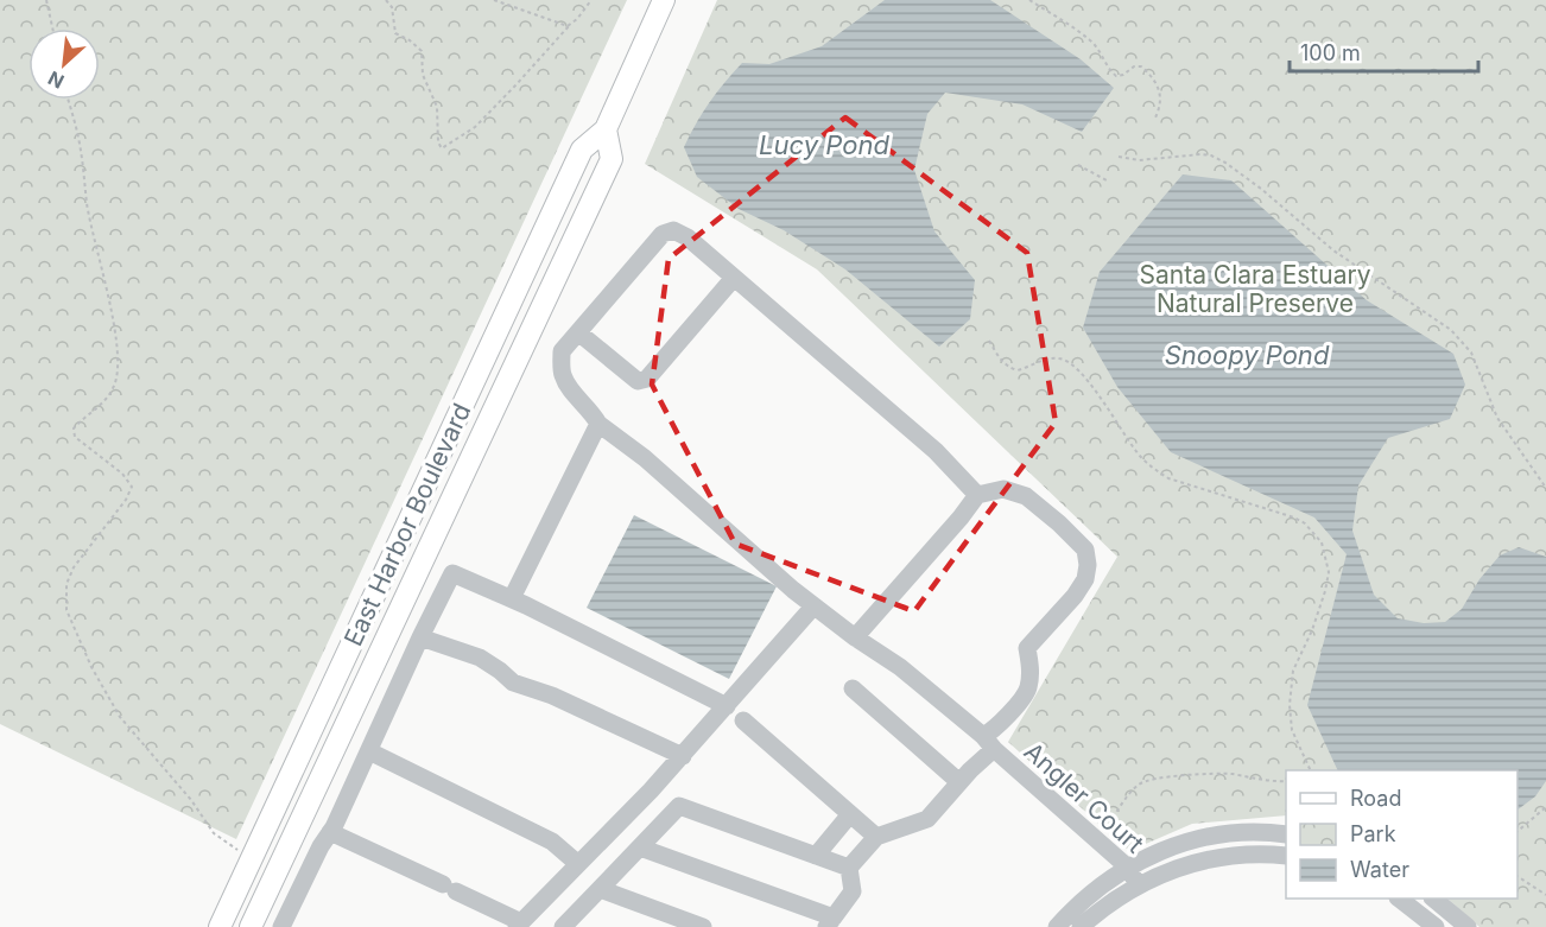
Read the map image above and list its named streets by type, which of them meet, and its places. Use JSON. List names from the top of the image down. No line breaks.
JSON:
{"streets":{"main road":["East Harbor Boulevard"],"street":["Angler Court"]},"water":["Lucy Pond","Snoopy Pond"],"parks":["Santa Clara Estuary Natural Preserve"],"legend":["Road","Park","Water"],"scale_bar":"100 m","north":"bottom left"}
